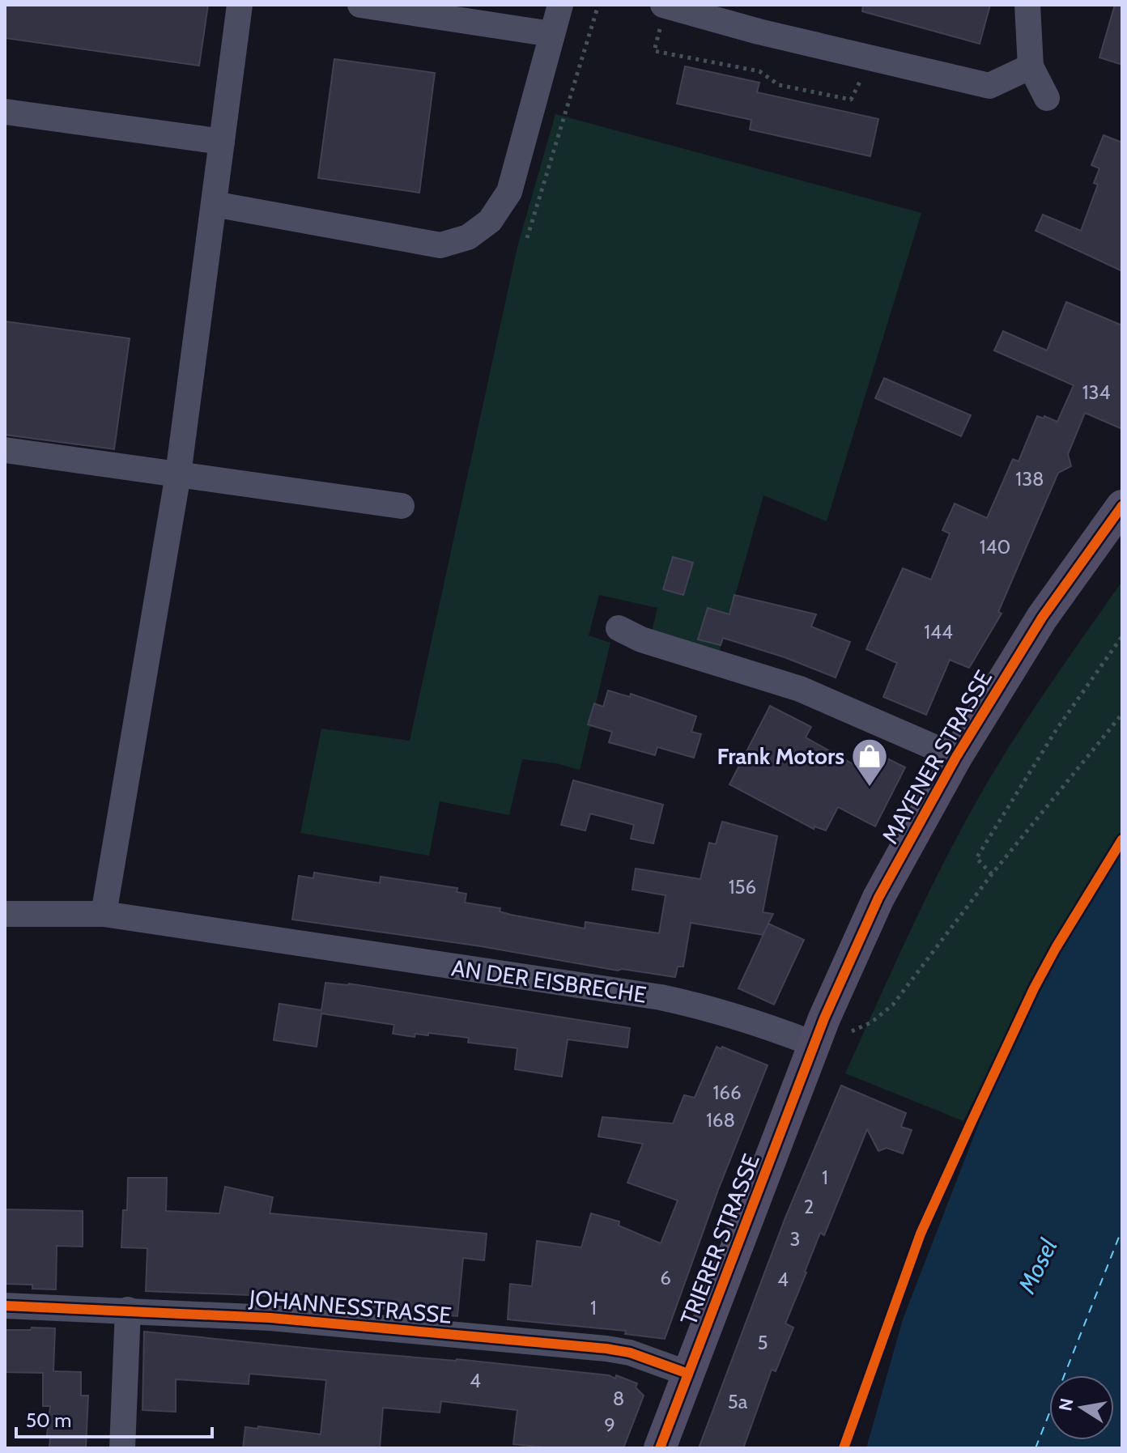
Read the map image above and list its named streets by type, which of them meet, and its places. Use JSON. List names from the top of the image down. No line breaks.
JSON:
{"streets":{"main road":["MAYENER STRASSE","TRIERER STRASSE"],"street":["AN DER EISBRECHE","JOHANNESSTRASSE"]},"crossings":[["MAYENER STRASSE","AN DER EISBRECHE"],["MAYENER STRASSE","TRIERER STRASSE"],["AN DER EISBRECHE","TRIERER STRASSE"],["TRIERER STRASSE","JOHANNESSTRASSE"]],"water":["Mosel"],"places":{"shop":["Frank Motors"]},"house_numbers":["134","138","140","144","156","166","168","1","2","3","6","4","1","5","4","8","5a","9"],"scale_bar":"50 m","north":"left"}
